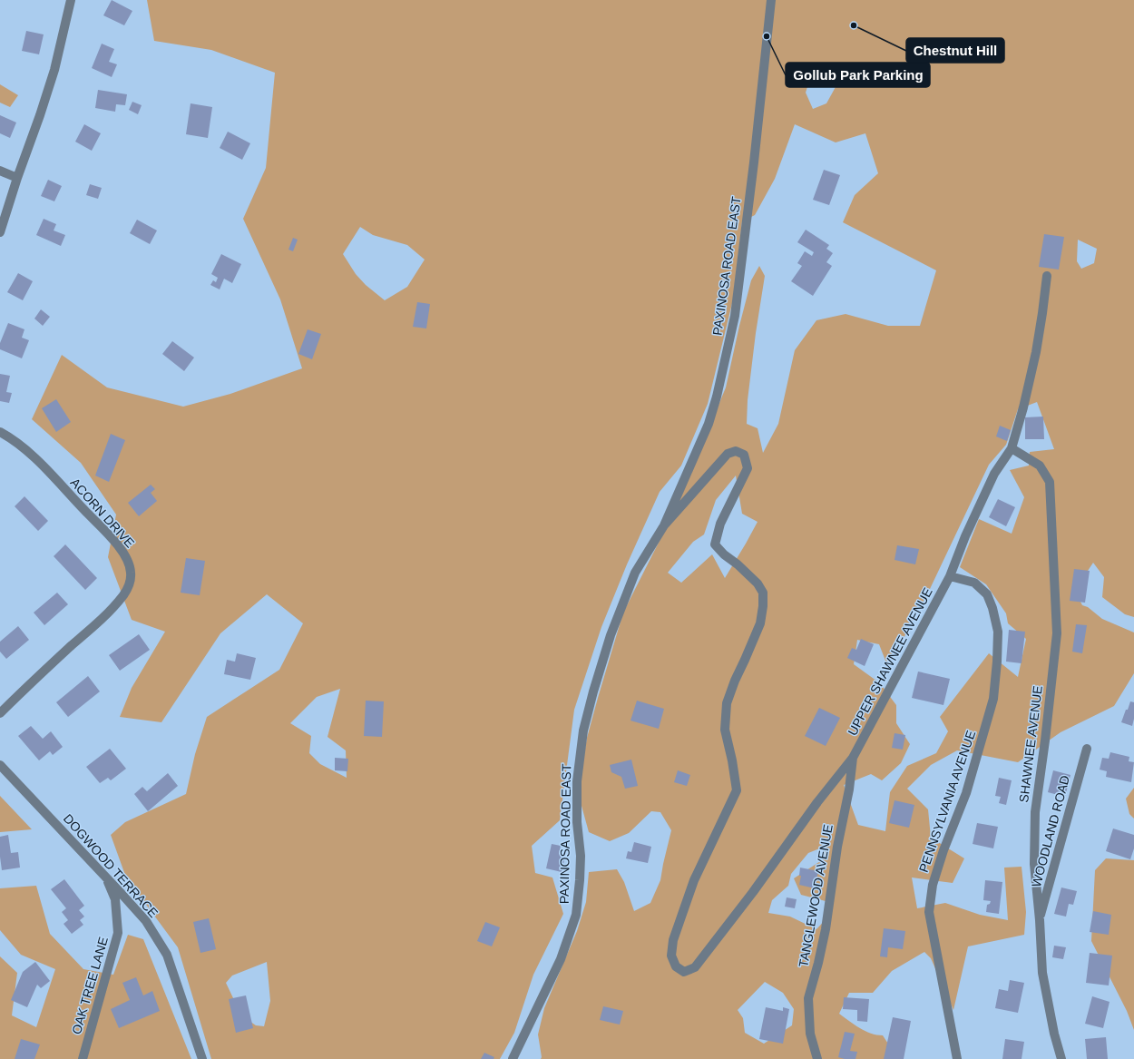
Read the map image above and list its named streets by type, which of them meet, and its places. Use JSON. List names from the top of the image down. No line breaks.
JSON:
{"streets":{"street":["PAXINOSA ROAD EAST","ACORN DRIVE","UPPER SHAWNEE AVENUE","SHAWNEE AVENUE","PENNSYLVANIA AVENUE","WOODLAND ROAD","DOGWOOD TERRACE","TANGLEWOOD AVENUE","OAK TREE LANE"]},"crossings":[["PAXINOSA ROAD EAST","UPPER SHAWNEE AVENUE"],["UPPER SHAWNEE AVENUE","SHAWNEE AVENUE"],["UPPER SHAWNEE AVENUE","PENNSYLVANIA AVENUE"],["UPPER SHAWNEE AVENUE","TANGLEWOOD AVENUE"],["SHAWNEE AVENUE","WOODLAND ROAD"],["DOGWOOD TERRACE","OAK TREE LANE"]],"places":["Chestnut Hill","Gollub Park Parking"]}
